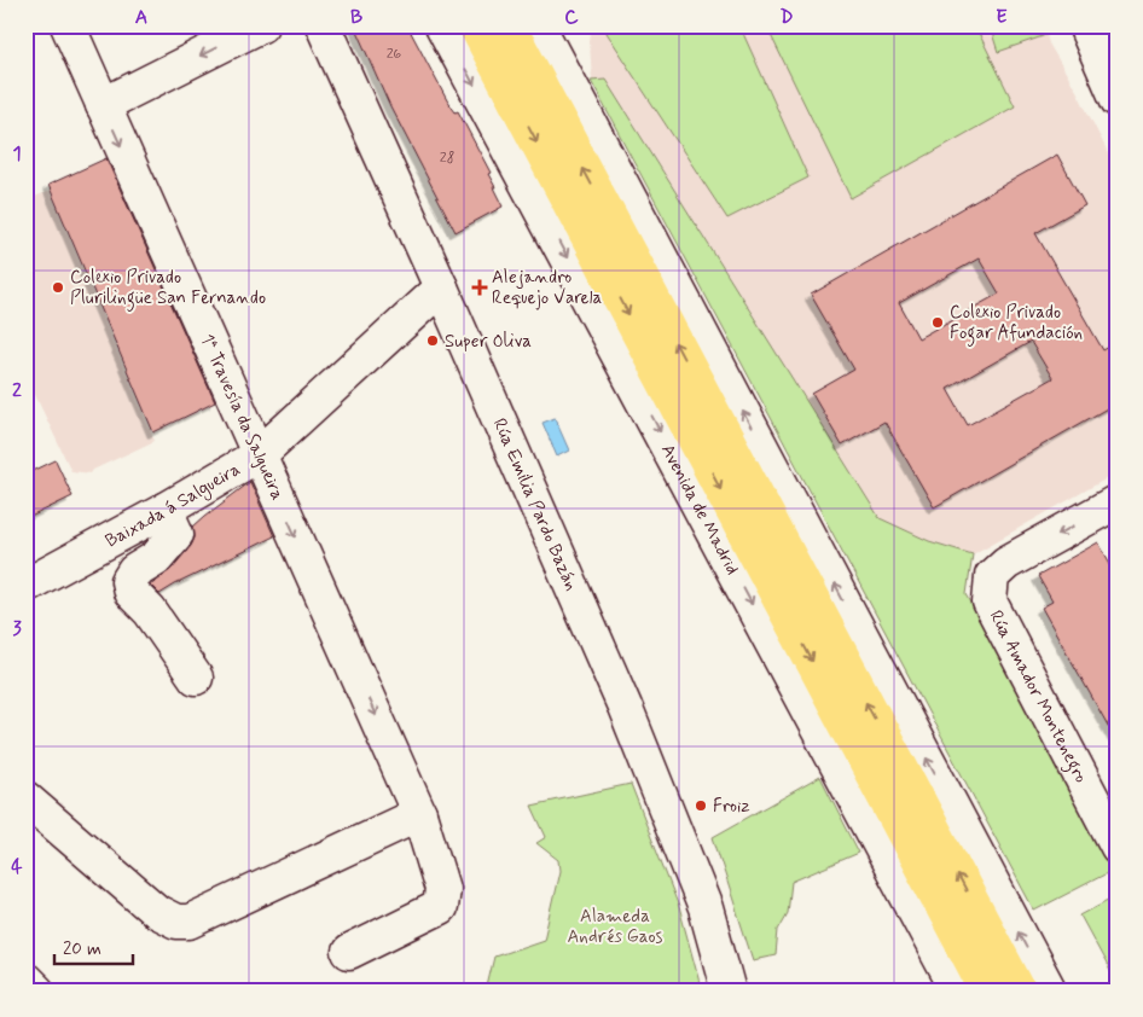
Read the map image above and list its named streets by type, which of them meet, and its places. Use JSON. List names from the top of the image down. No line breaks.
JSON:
{"streets":{"highway":["Avenida de Madrid"],"street":["1ª Travesía da Salgueira","Baixada á Salgueira","Rúa Emilia Pardo Bazán","Rúa Amador Montenegro"]},"crossings":[["1ª Travesía da Salgueira","Baixada á Salgueira"],["Baixada á Salgueira","Rúa Emilia Pardo Bazán"]],"one_way":["1ª Travesía da Salgueira"],"parks":["Alameda Andrés Gaos"],"places":{"other":["Colexio Privado Plurilingüe San Fernando","Colexio Privado Fogar Afundación","Super Oliva","Froiz"],"health":["Alejandro Requejo Varela"]},"house_numbers":["26","28"],"scale_bar":"20 m","grid":{"columns":["A","B","C","D","E"],"rows":["1","2","3","4"]}}
